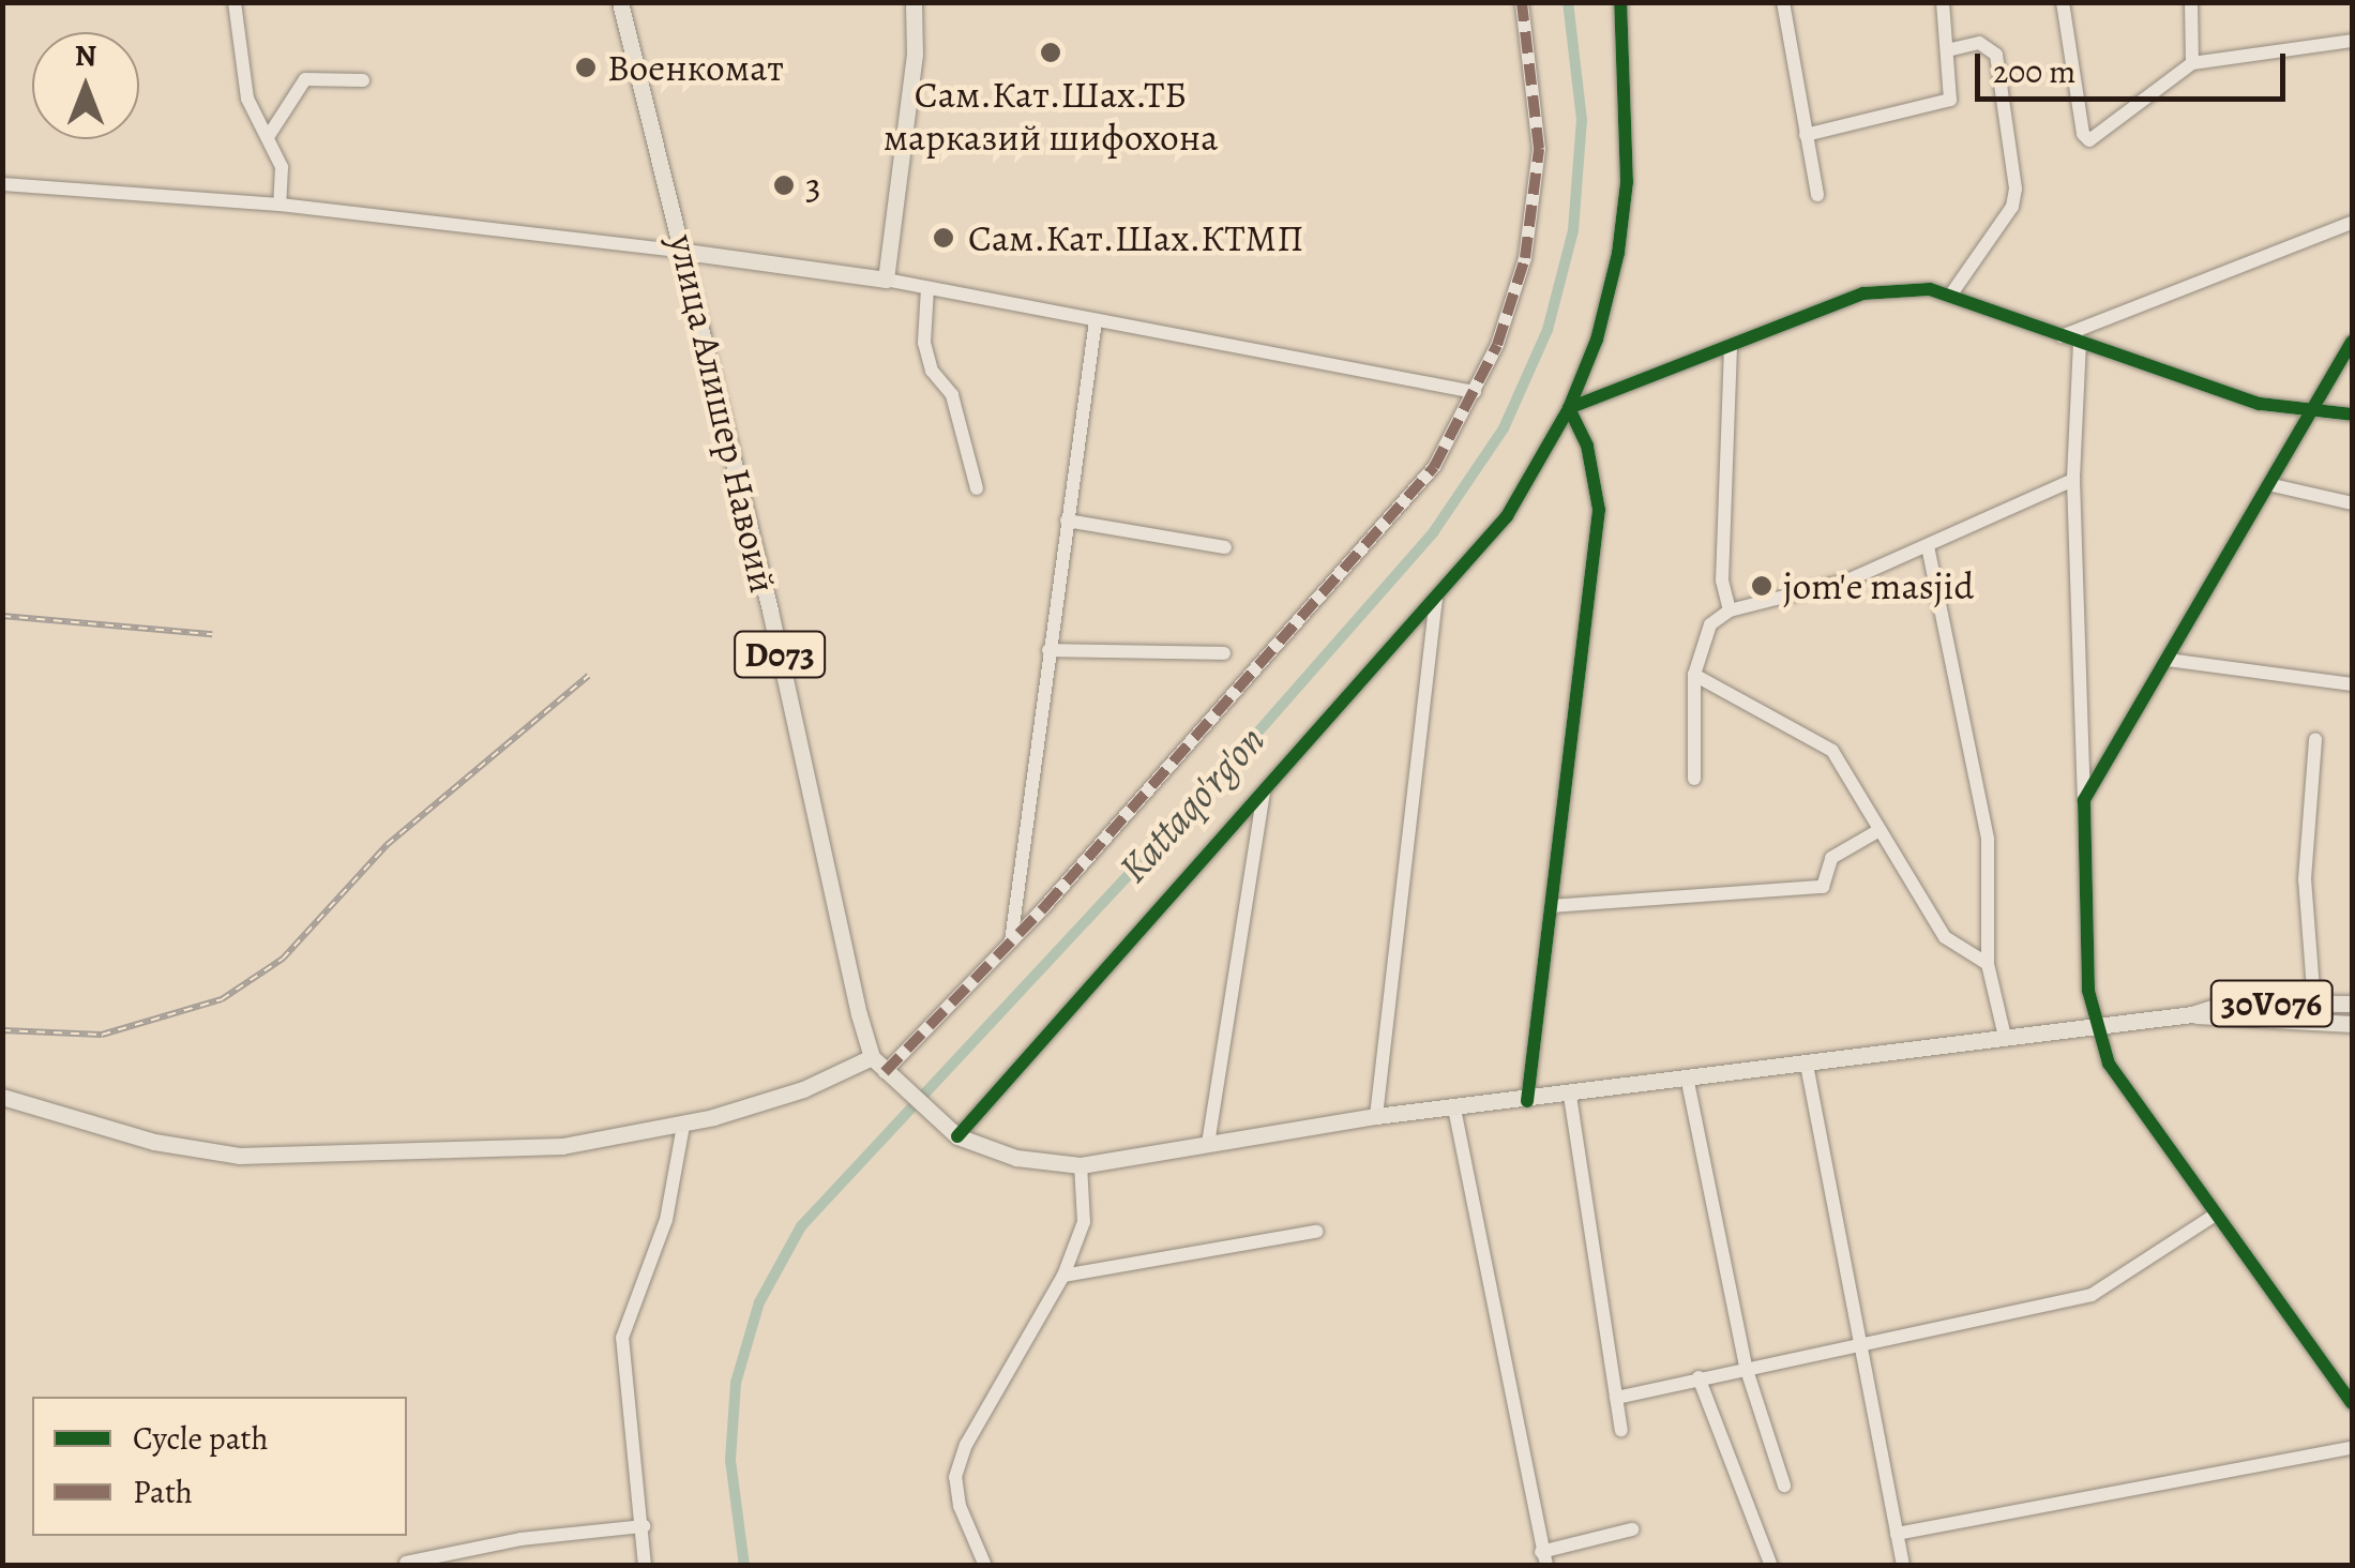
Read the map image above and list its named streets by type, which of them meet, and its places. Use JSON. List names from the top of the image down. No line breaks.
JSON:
{"streets":{"main road":["улица Алишер Навоий","D073","30V076"]},"crossings":[["улица Алишер Навоий","30V076"]],"water":["Kattaqo'rg'on"],"places":["Сам.Кат.Шах.ТБ марказий шифохона","Военкомат","3","Сам.Кат.Шах.КТМП","jom'e masjid"],"legend":["Cycle path","Path"],"scale_bar":"200 m","north":"top"}
